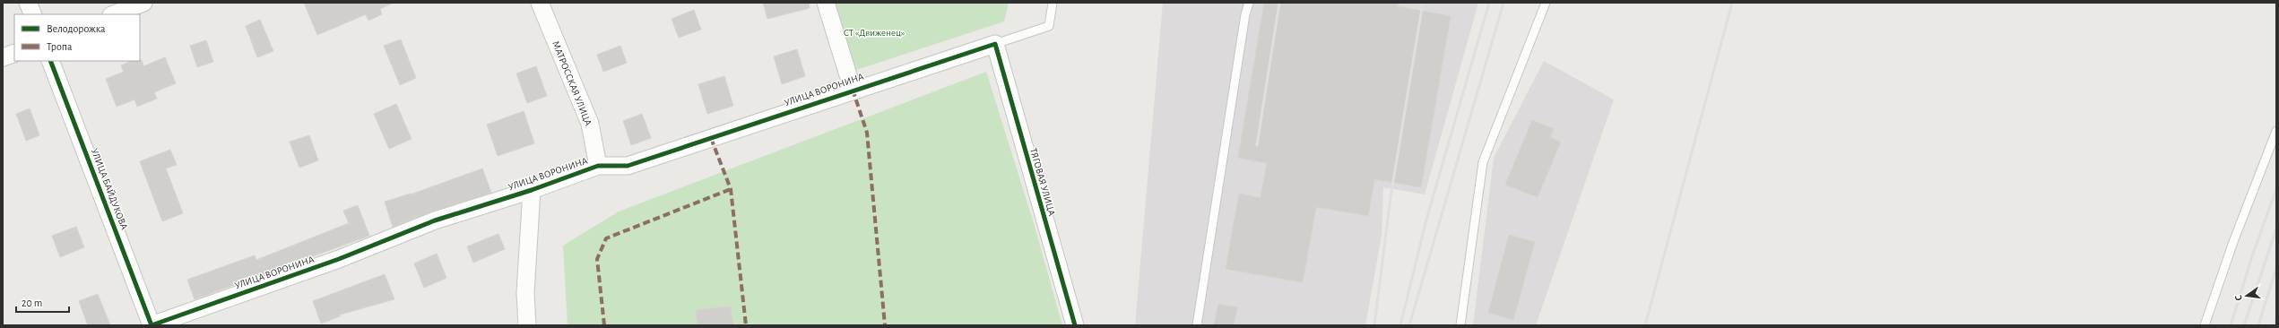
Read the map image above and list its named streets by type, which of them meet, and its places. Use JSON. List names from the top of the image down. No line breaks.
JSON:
{"streets":{"street":["МАТРОССКАЯ УЛИЦА","УЛИЦА ВОРОНИНА","ТЯГОВАЯ УЛИЦА","УЛИЦА БАЙДУКОВА"]},"crossings":[["МАТРОССКАЯ УЛИЦА","УЛИЦА ВОРОНИНА"],["УЛИЦА ВОРОНИНА","ТЯГОВАЯ УЛИЦА"],["УЛИЦА ВОРОНИНА","УЛИЦА БАЙДУКОВА"]],"parks":["СТ «Движенец»"],"legend":["Велодорожка","Тропа"],"scale_bar":"20 m","north":"left"}
